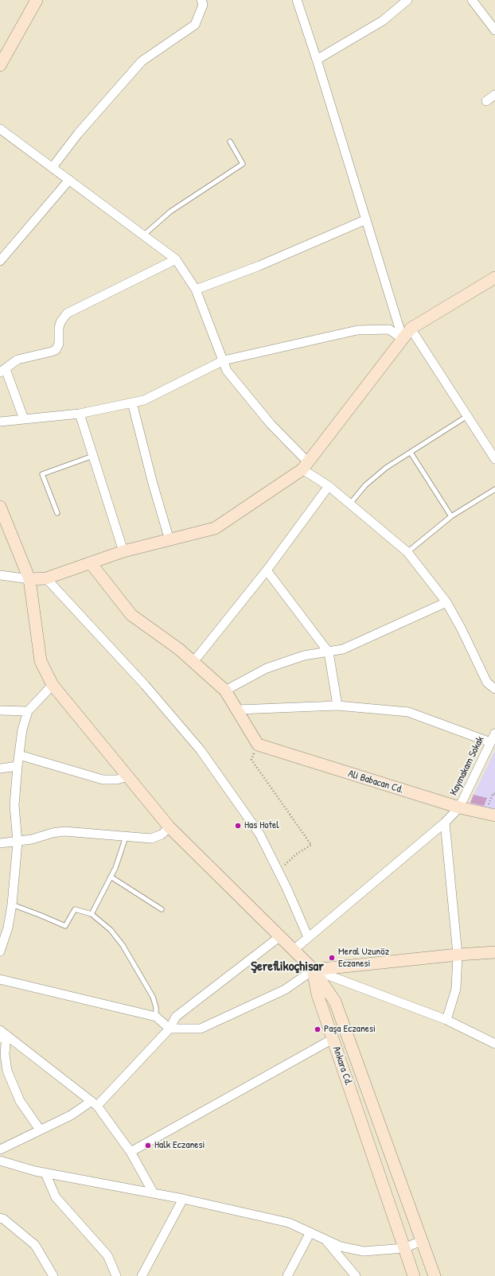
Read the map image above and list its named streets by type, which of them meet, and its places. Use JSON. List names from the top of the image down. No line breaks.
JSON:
{"streets":{"main road":["Ali Babacan Cd.","Ankara Cd."],"street":["Kaymakam Sokak"]},"crossings":[["Kaymakam Sokak","Ali Babacan Cd."]],"districts":["Şereflikoçhisar"],"places":["Has Hotel","Meral Uzunöz Eczanesi","Paşa Eczanesi","Halk Eczanesi"]}
